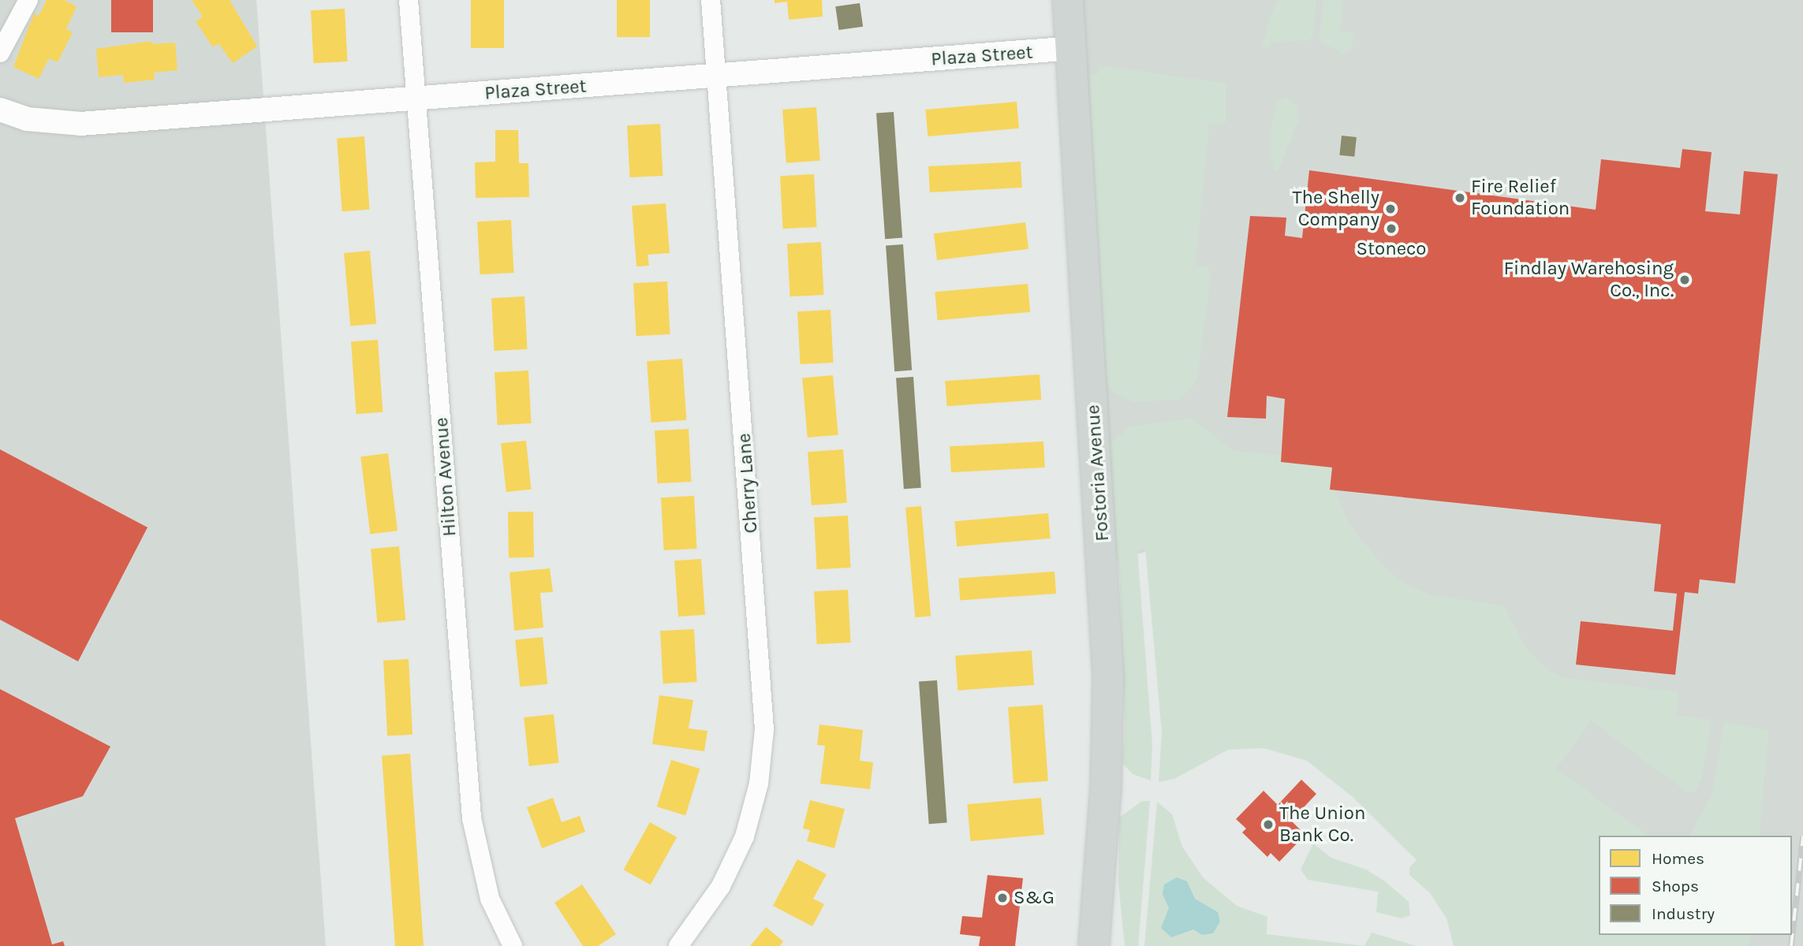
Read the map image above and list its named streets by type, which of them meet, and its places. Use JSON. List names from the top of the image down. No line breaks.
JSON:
{"streets":{"main road":["Fostoria Avenue"],"street":["Plaza Street","Hilton Avenue","Cherry Lane"]},"crossings":[["Plaza Street","Fostoria Avenue"],["Plaza Street","Hilton Avenue"],["Plaza Street","Cherry Lane"]],"places":["Fire Relief Foundation","The Shelly Company","Stoneco","Findlay Warehosing Co., Inc.","The Union Bank Co.","S&G"],"legend":["Homes","Shops","Industry"]}
